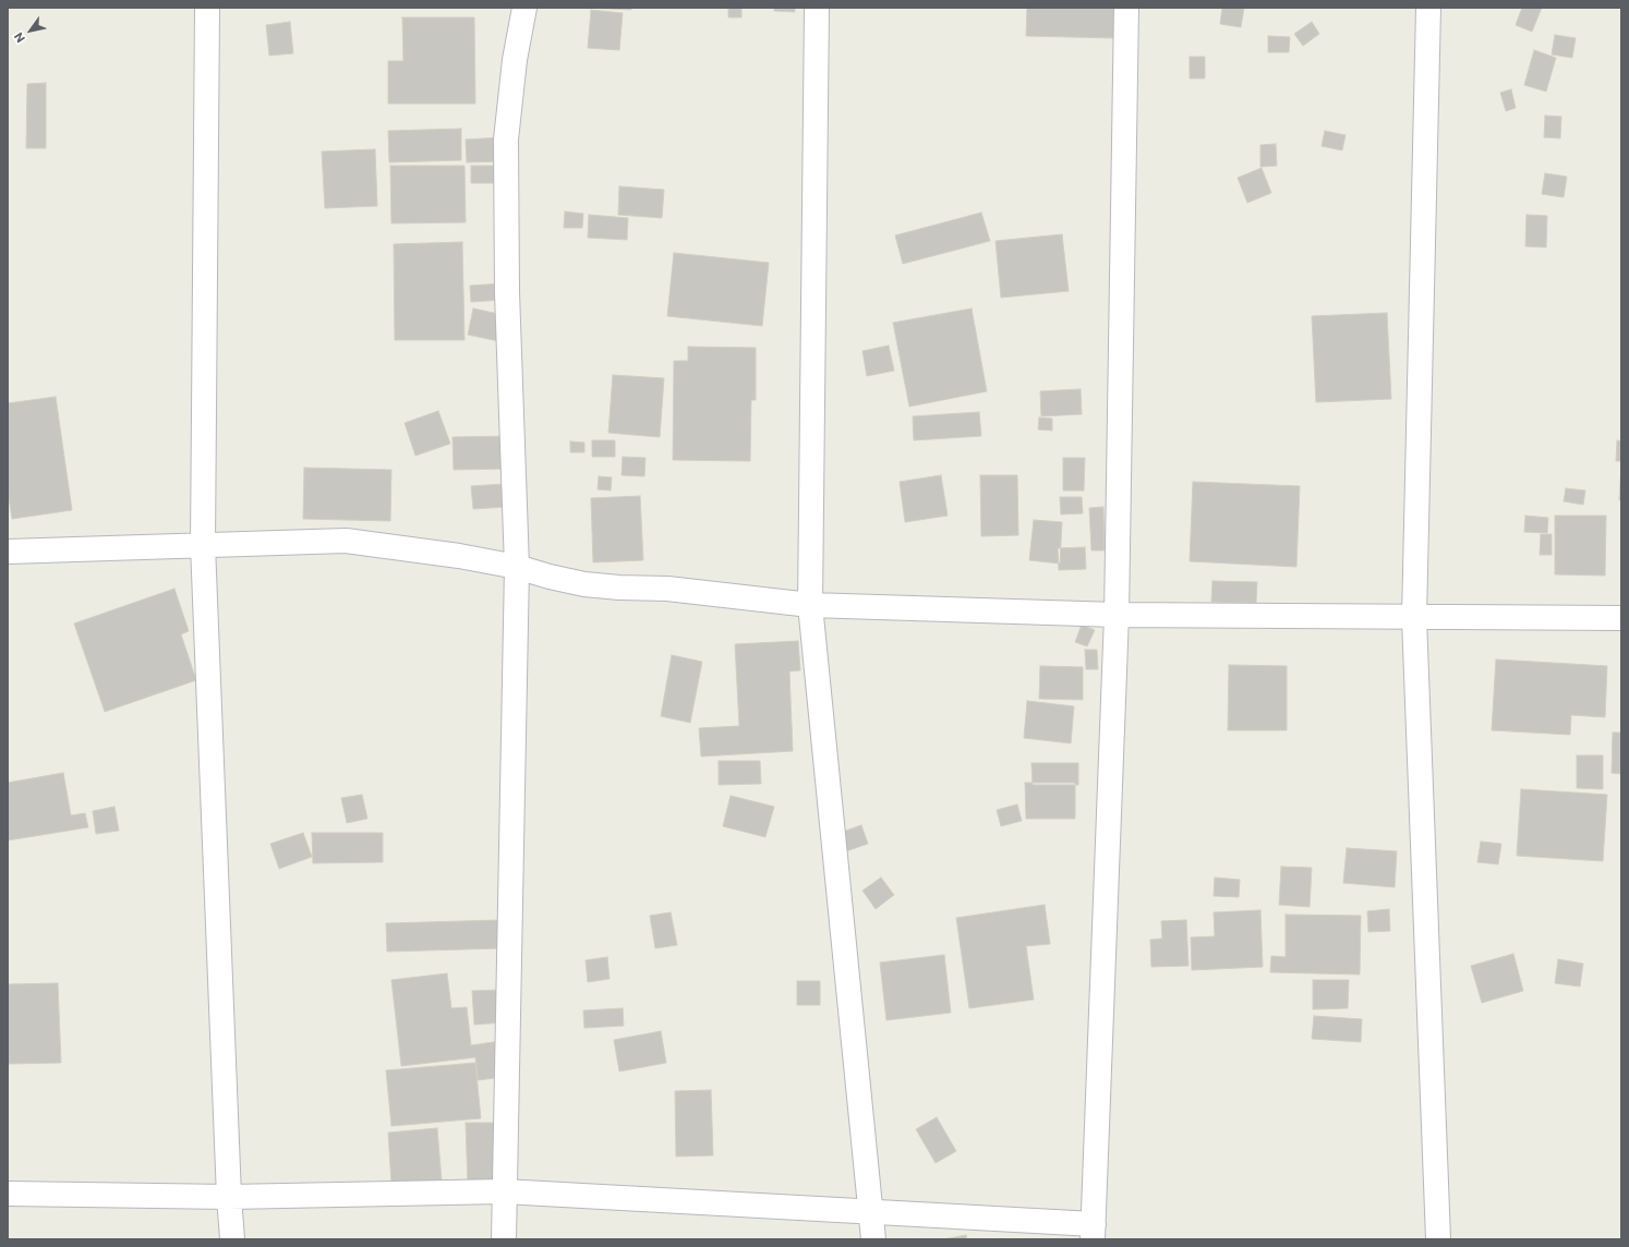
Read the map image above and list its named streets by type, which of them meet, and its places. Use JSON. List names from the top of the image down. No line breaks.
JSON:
{"north":"bottom left"}
